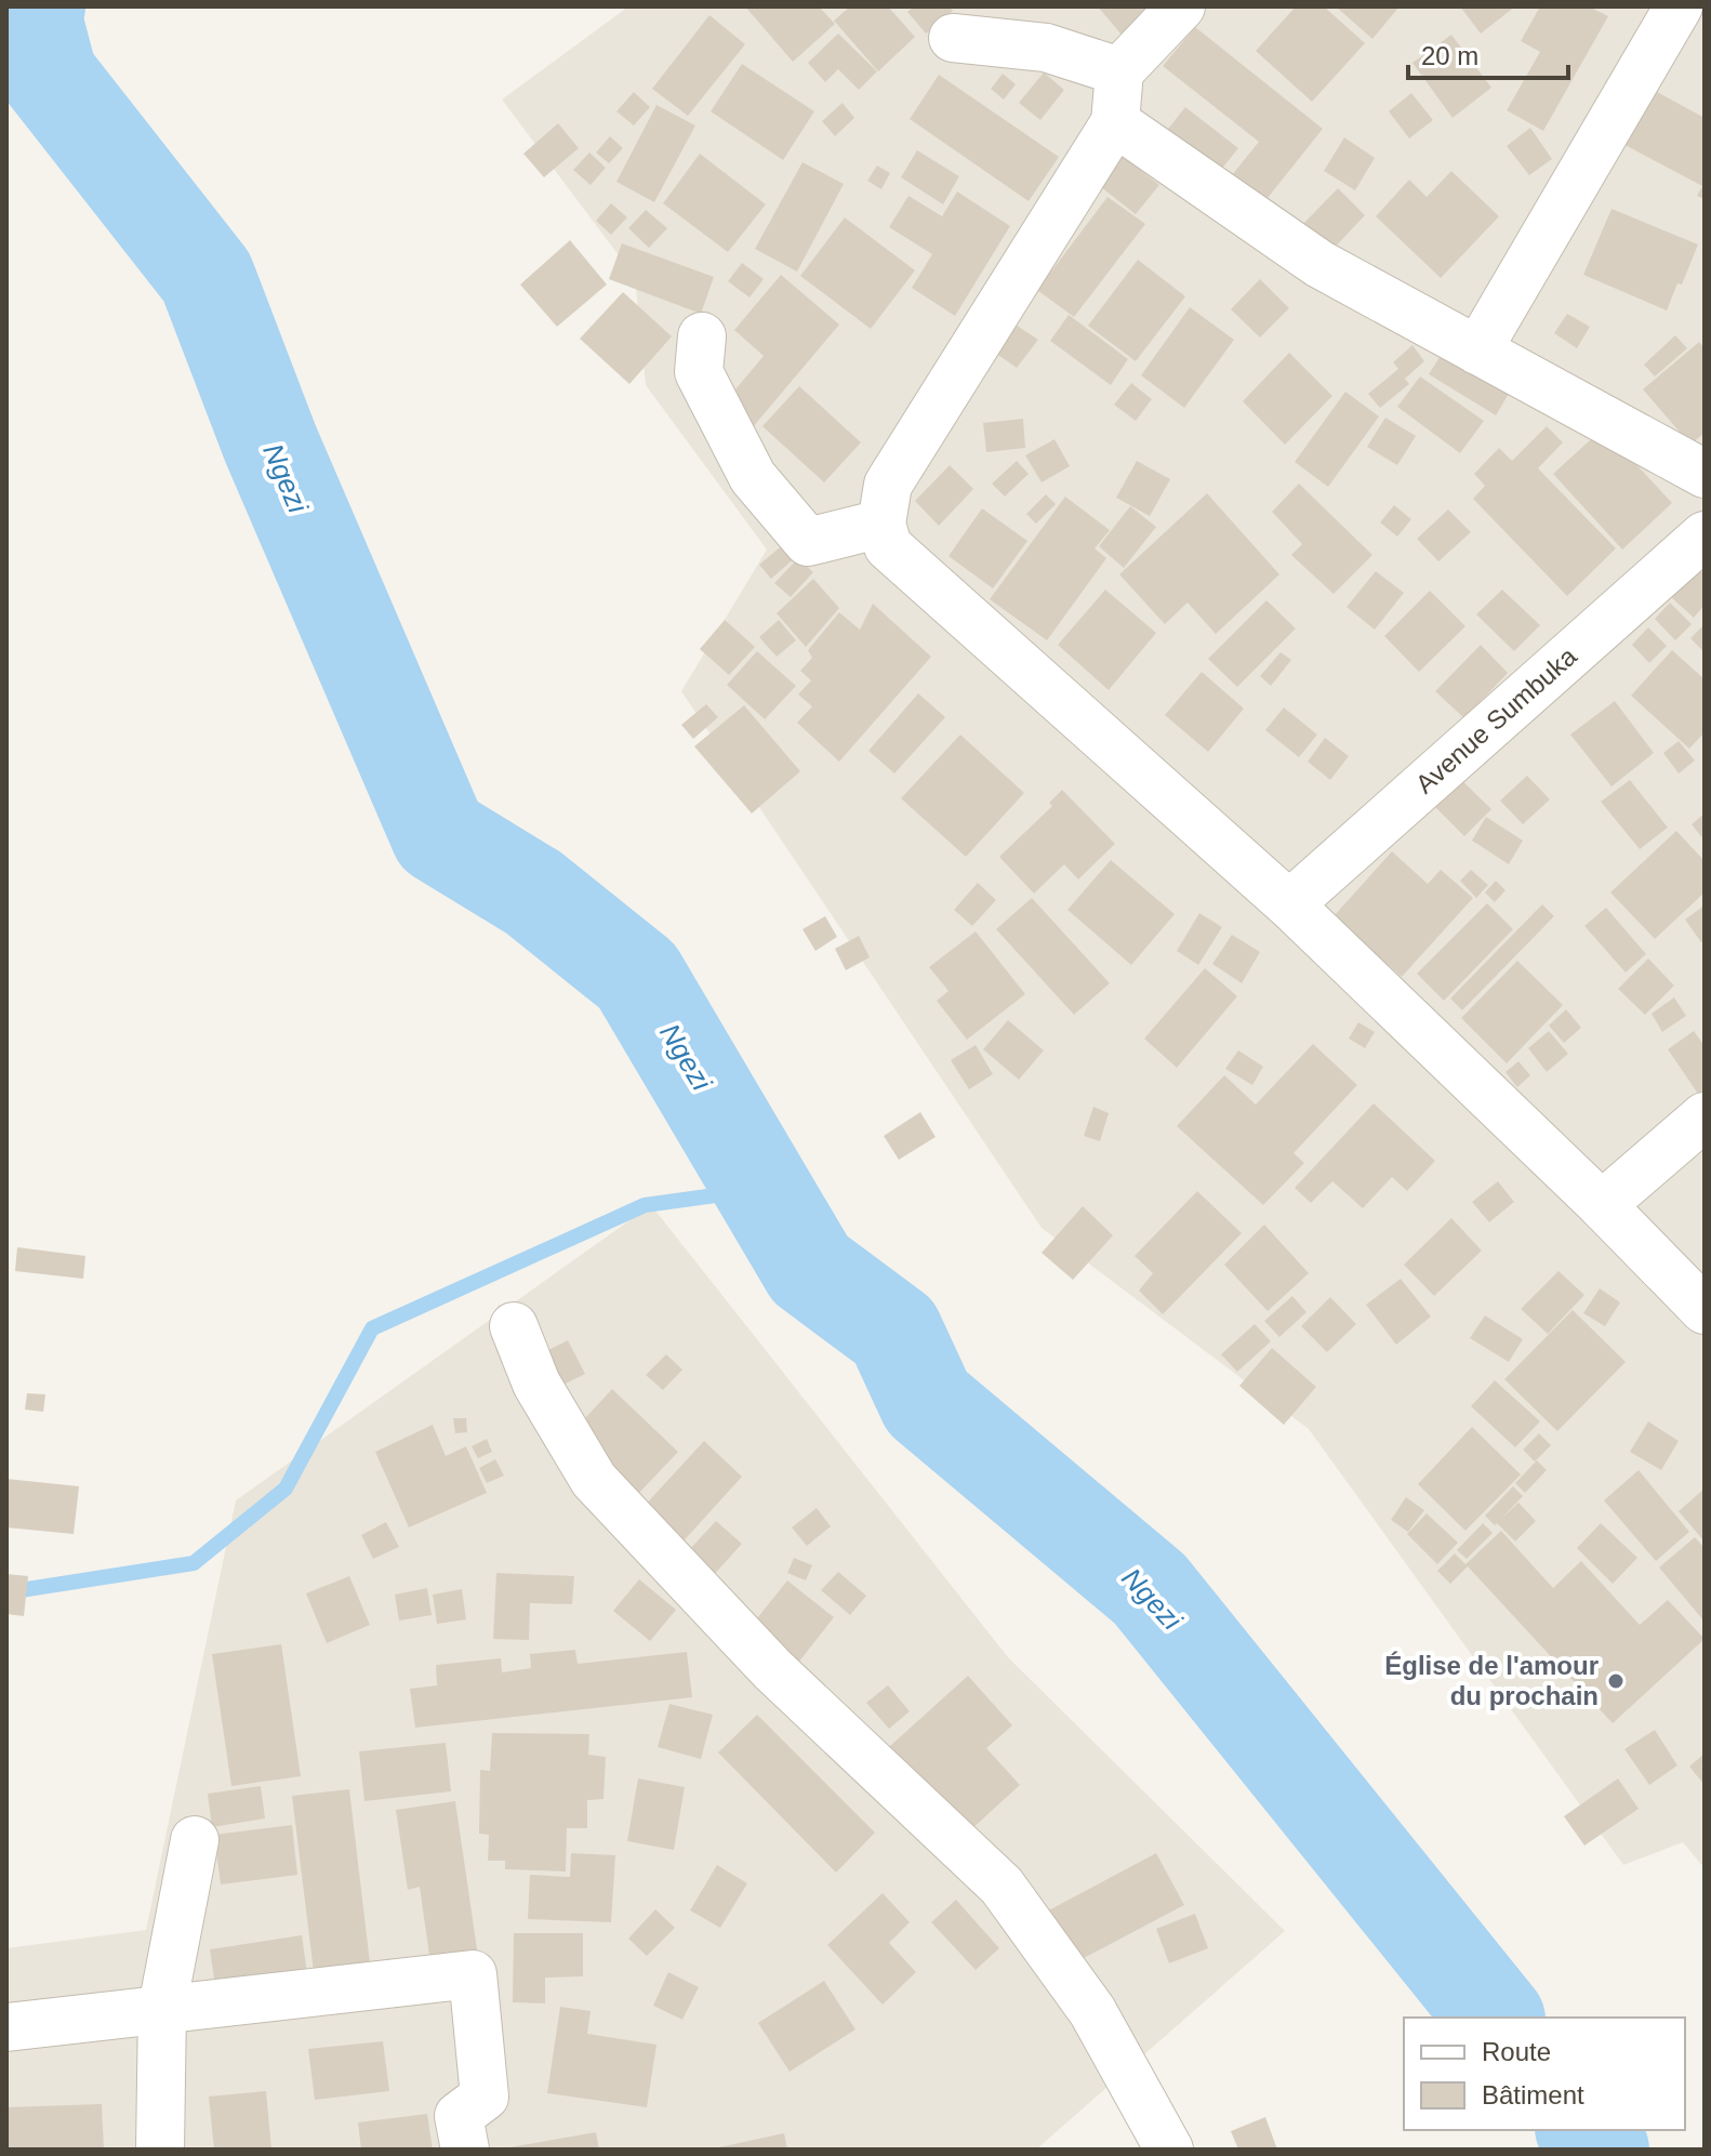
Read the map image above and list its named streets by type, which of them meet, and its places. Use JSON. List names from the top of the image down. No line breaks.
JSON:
{"streets":{"street":["Avenue Sumbuka"]},"water":["Ngezi"],"places":["Église de l'amour du prochain"],"legend":["Route","Bâtiment"],"scale_bar":"20 m"}
